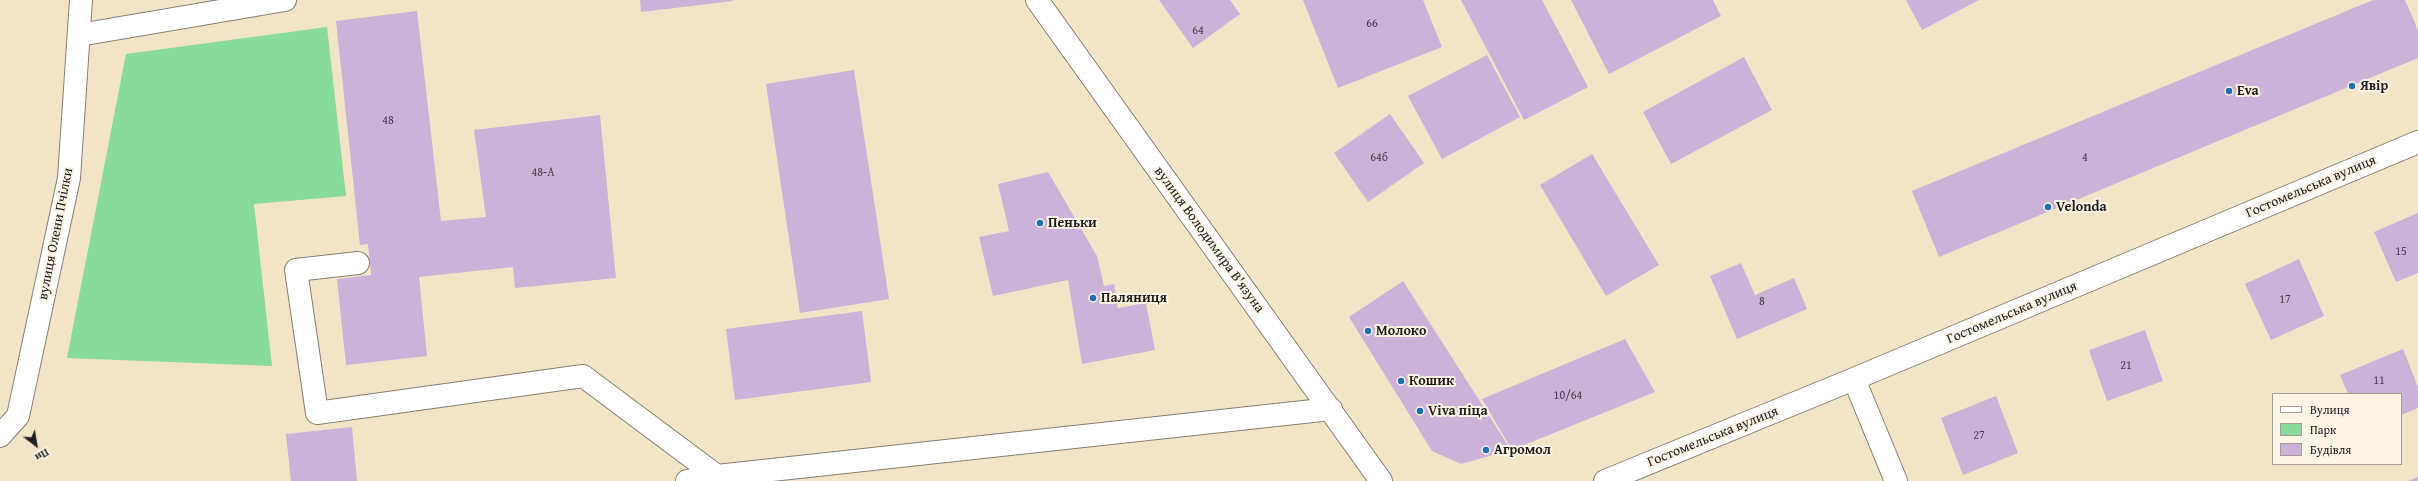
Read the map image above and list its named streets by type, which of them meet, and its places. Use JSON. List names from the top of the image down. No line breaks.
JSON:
{"streets":{"street":["Гостомельська вулиця","вулиця Олени Пчілки","вулиця Володимира В'язуна"]},"places":["Явір","Eva","Velonda","Пеньки","Паляниця","Молоко","Кошик","Viva піца","Агромол"],"house_numbers":["66","64","48","64б","4","48-А","15","17","8","21","11","10/64","27"],"legend":["Вулиця","Парк","Будівля"],"north":"bottom right"}
